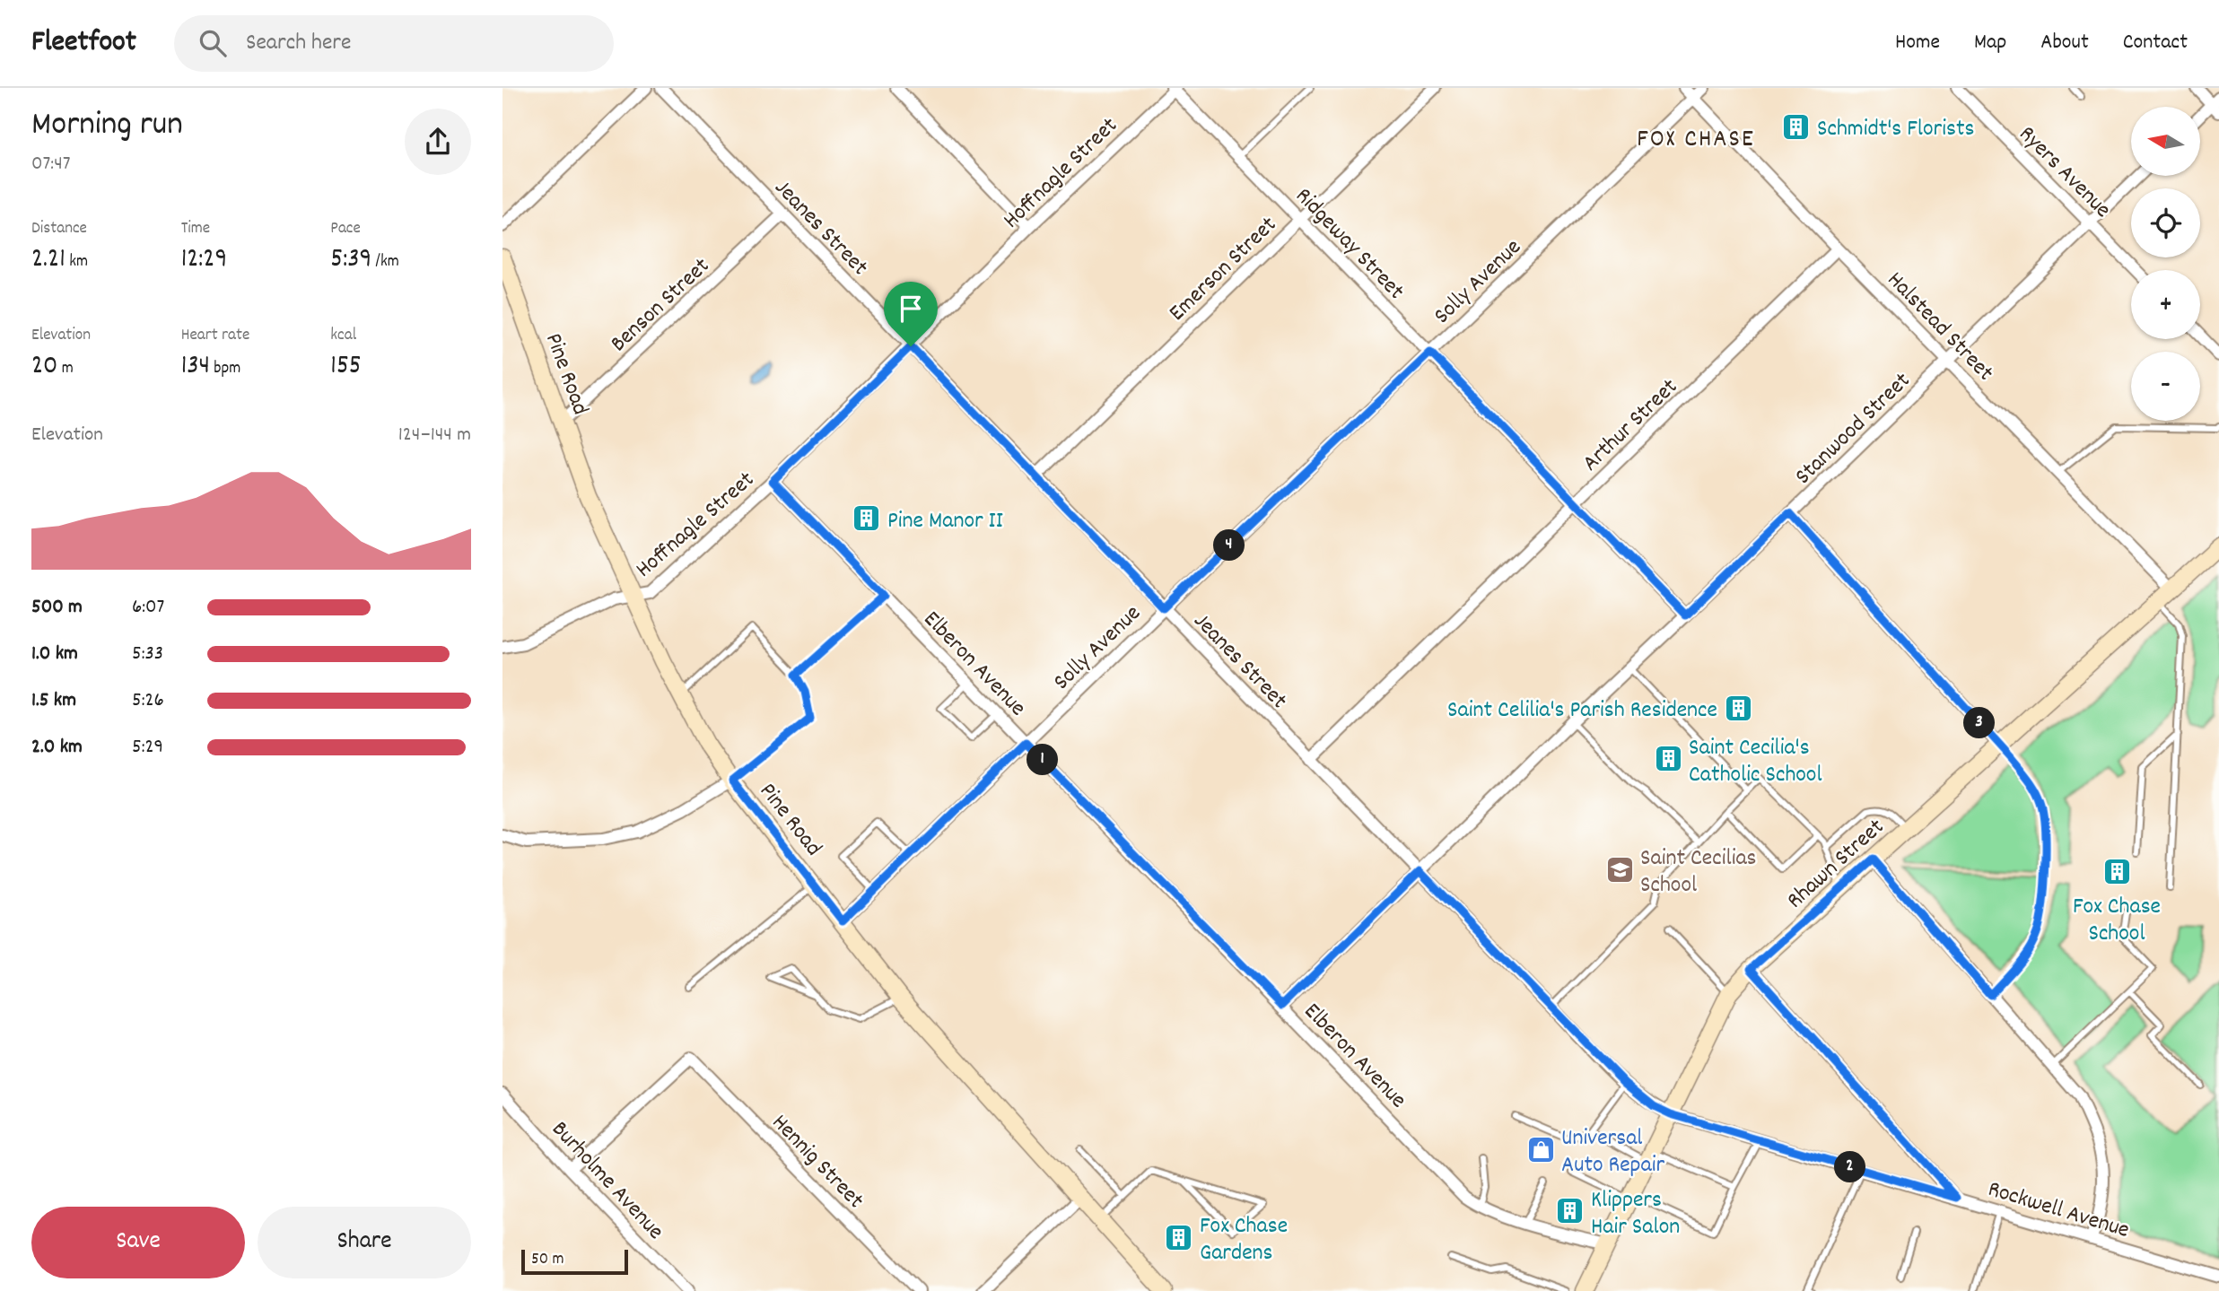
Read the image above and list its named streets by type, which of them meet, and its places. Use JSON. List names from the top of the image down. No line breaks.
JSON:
{"streets":{"street":["Ryers Avenue","Hoffnagle Street","Jeanes Street","Ridgeway Street","Emerson Street","Solly Avenue","Benson Street","Halstead Street","Pine Road","Arthur Street","Stanwood Street","Elberon Avenue","Rhawn Street","Hennig Street","Burholme Avenue","Rockwell Avenue"]},"crossings":[["Ryers Avenue","Stanwood Street"],["Hoffnagle Street","Jeanes Street"],["Hoffnagle Street","Ridgeway Street"],["Hoffnagle Street","Pine Road"],["Hoffnagle Street","Elberon Avenue"],["Jeanes Street","Emerson Street"],["Jeanes Street","Solly Avenue"],["Jeanes Street","Benson Street"],["Jeanes Street","Arthur Street"],["Jeanes Street","Stanwood Street"],["Jeanes Street","Rhawn Street"],["Jeanes Street","Rockwell Avenue"],["Ridgeway Street","Emerson Street"],["Ridgeway Street","Solly Avenue"],["Ridgeway Street","Arthur Street"],["Ridgeway Street","Stanwood Street"],["Solly Avenue","Halstead Street"],["Solly Avenue","Pine Road"],["Solly Avenue","Elberon Avenue"],["Benson Street","Pine Road"],["Halstead Street","Arthur Street"],["Halstead Street","Stanwood Street"],["Halstead Street","Rhawn Street"],["Stanwood Street","Elberon Avenue"],["Elberon Avenue","Rhawn Street"],["Rhawn Street","Rockwell Avenue"],["Hennig Street","Burholme Avenue"]],"districts":["FOX CHASE"],"places":{"building":["Schmidt's Florists","Pine Manor II","Saint Celilia's Parish Residence","Saint Cecilia's Catholic School","Fox Chase School","Klippers Hair Salon","Fox Chase Gardens"],"school or university":["Saint Cecilias School"],"shop":["Universal Auto Repair"]},"scale_bar":"50 m","north":"left","page":{"header":"Fleetfoot","search":"Search here","nav":["Home","Map","About","Contact"],"heading":["Morning run","07:47"],"map_buttons":["+","−"],"stats":[["Distance","2.21 km"],["Time","12:29"],["Pace","5:39 /km"],["Elevation","20 m"],["Heart rate","134 bpm"],["kcal","155"]],"chart":["Elevation","124–144 m"],"pins":["4","3","1","2"],"list":[{"name":"500 m","note":"6:07"},{"name":"1.0 km","note":"5:33"},{"name":"1.5 km","note":"5:26"},{"name":"2.0 km","note":"5:29"}],"buttons":["Save","Share"],"scale":"50 m"}}
